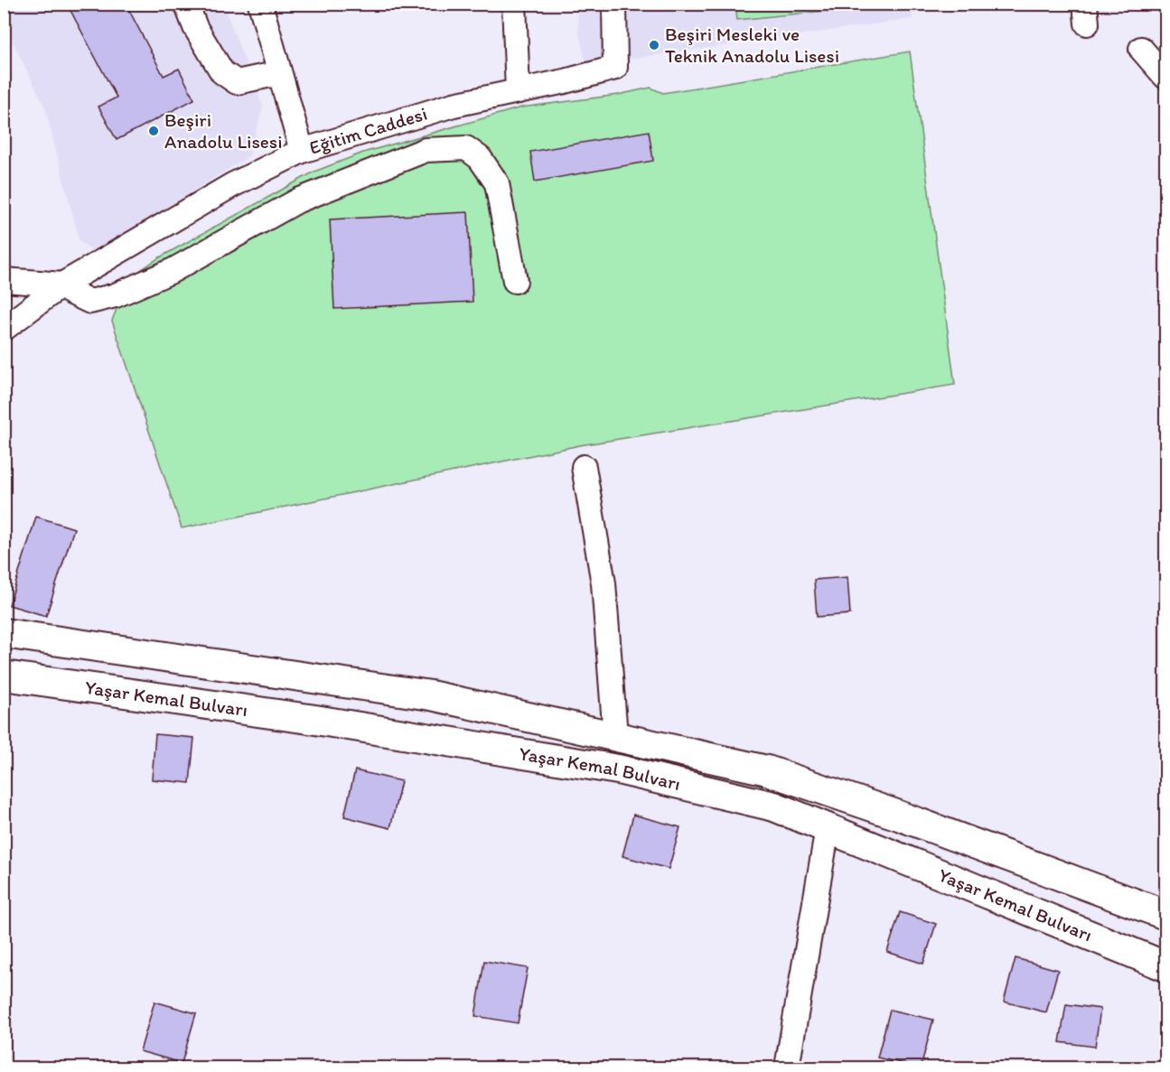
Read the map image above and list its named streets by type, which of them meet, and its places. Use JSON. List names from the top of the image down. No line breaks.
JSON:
{"streets":{"main road":["Yaşar Kemal Bulvarı"],"street":["Eğitim Caddesi"]},"places":["Beşiri Mesleki ve Teknik Anadolu Lisesi","Beşiri Anadolu Lisesi"]}
